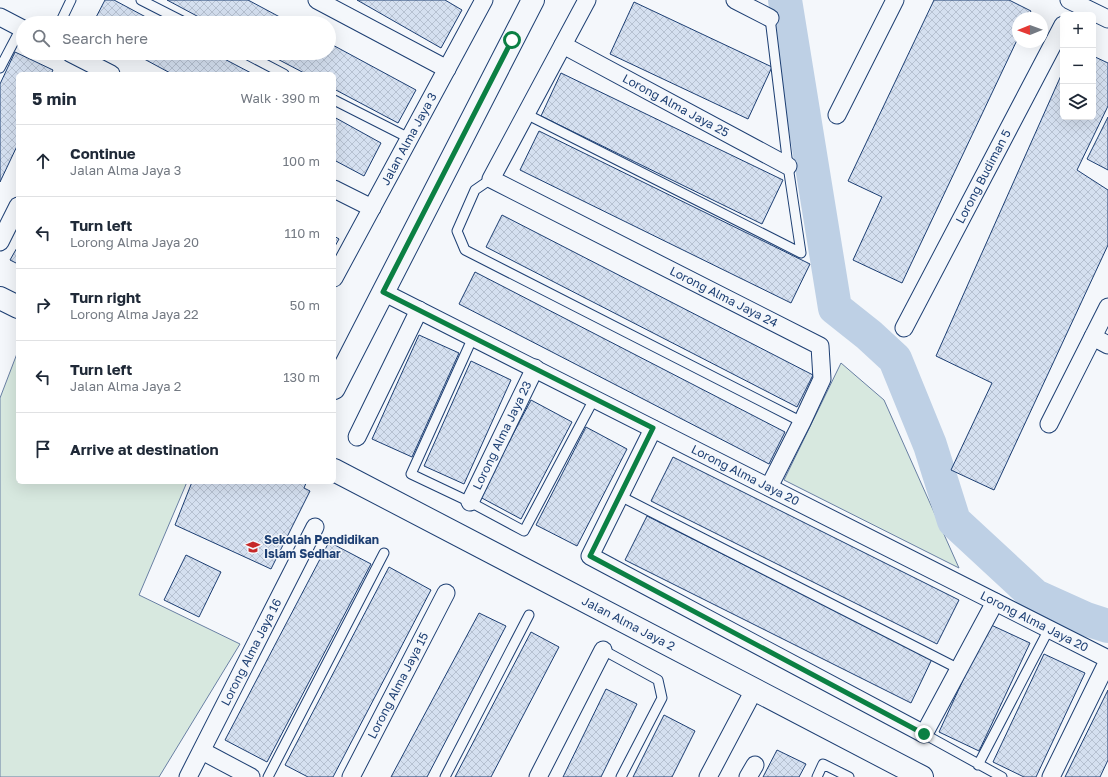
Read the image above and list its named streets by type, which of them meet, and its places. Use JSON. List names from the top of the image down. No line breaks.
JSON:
{"streets":{"street":["Lorong Alma Jaya 25","Jalan Alma Jaya 3","Lorong Budiman 5","Lorong Alma Jaya 24","Lorong Alma Jaya 23","Lorong Alma Jaya 20","Jalan Alma Jaya 2","Lorong Alma Jaya 16","Lorong Alma Jaya 15"]},"crossings":[["Lorong Alma Jaya 24","Lorong Alma Jaya 20"],["Lorong Alma Jaya 23","Lorong Alma Jaya 20"]],"places":{"school or university":["Sekolah Pendidikan Islam Sedhar"]},"north":"left","page":{"map_buttons":["+","−"],"search":"Search here","heading":["5 min","Walk · 390 m"],"list":[["Continue","Jalan Alma Jaya 3","100 m"],["Turn left","Lorong Alma Jaya 20","110 m"],["Turn right","Lorong Alma Jaya 22","50 m"],["Turn left","Jalan Alma Jaya 2","130 m"],"Arrive at destination"]}}
